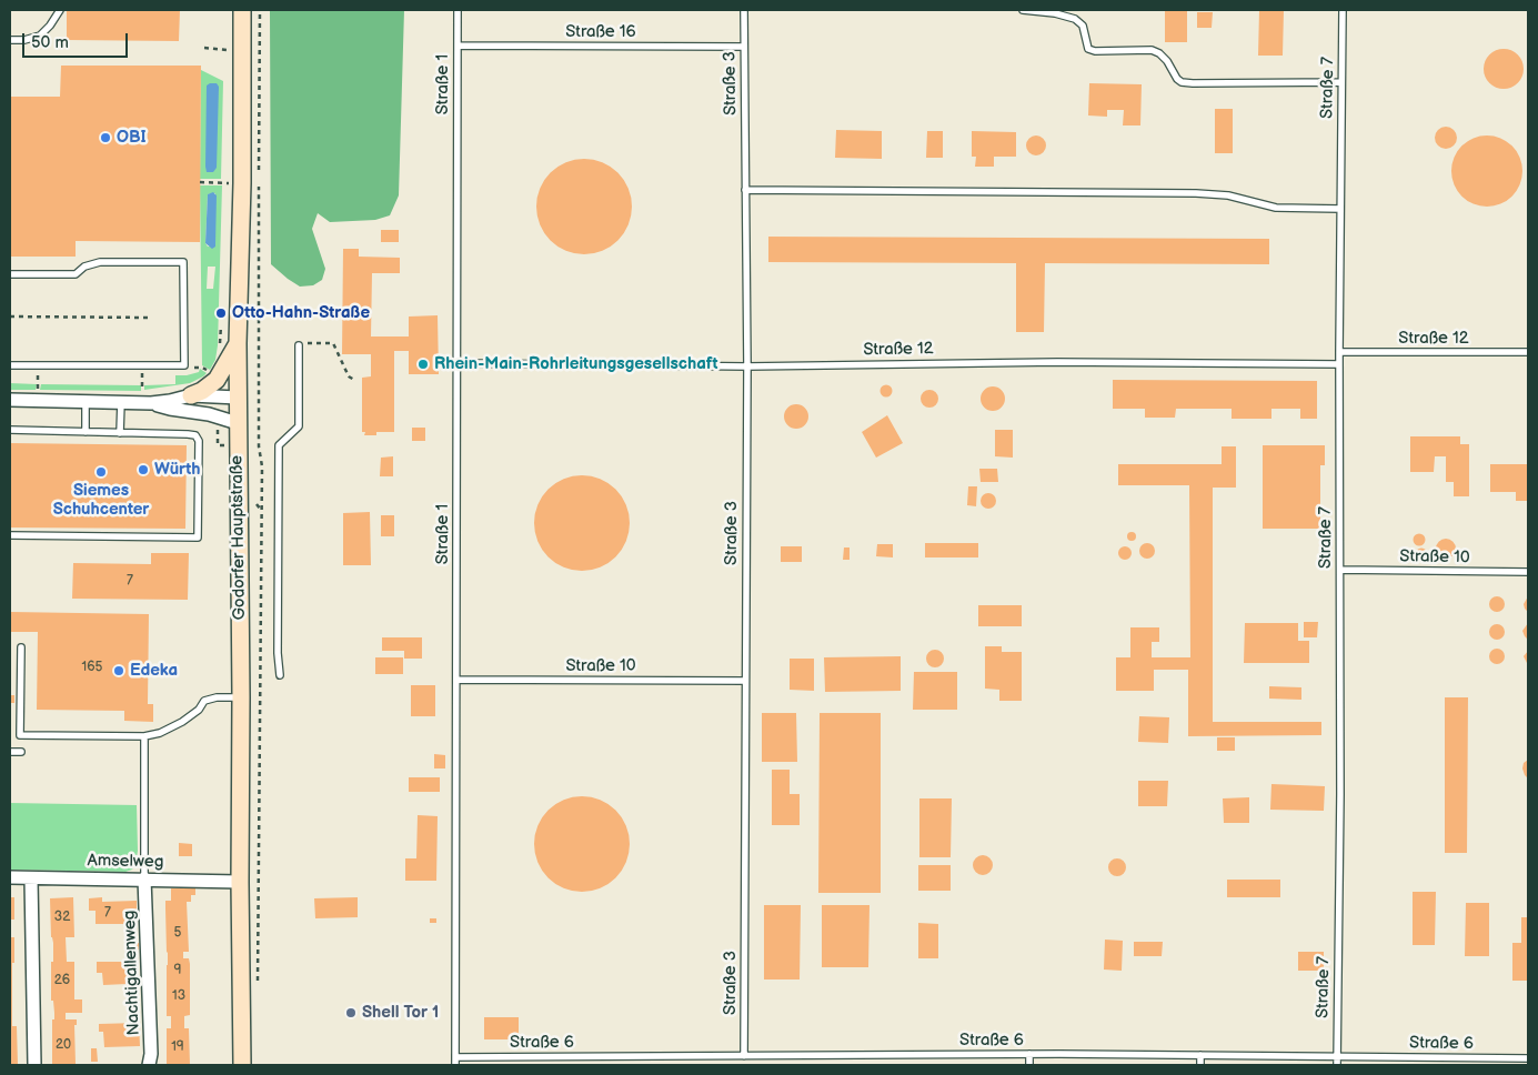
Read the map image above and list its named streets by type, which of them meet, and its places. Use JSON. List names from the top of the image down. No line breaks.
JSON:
{"streets":{"main road":["Godorfer Hauptstraße"],"street":["Amselweg","Nachtigallenweg"],"lane":["Straße 16","Straße 3","Straße 1","Straße 7","Straße 12","Straße 10","Straße 6"]},"crossings":[["Straße 16","Straße 3"],["Straße 16","Straße 1"],["Straße 3","Straße 12"],["Straße 3","Straße 10"],["Straße 3","Straße 6"],["Straße 1","Straße 12"],["Straße 1","Straße 10"],["Straße 1","Straße 6"],["Straße 7","Straße 12"],["Straße 7","Straße 10"],["Straße 7","Straße 6"],["Godorfer Hauptstraße","Amselweg"],["Amselweg","Nachtigallenweg"]],"places":["OBI","Otto-Hahn-Straße","Rhein-Main-Rohrleitungsgesellschaft","Würth","Siemes Schuhcenter","Edeka","Shell Tor 1"],"house_numbers":["7","165","7","32","5","9","26","13","20","19"],"scale_bar":"50 m"}
